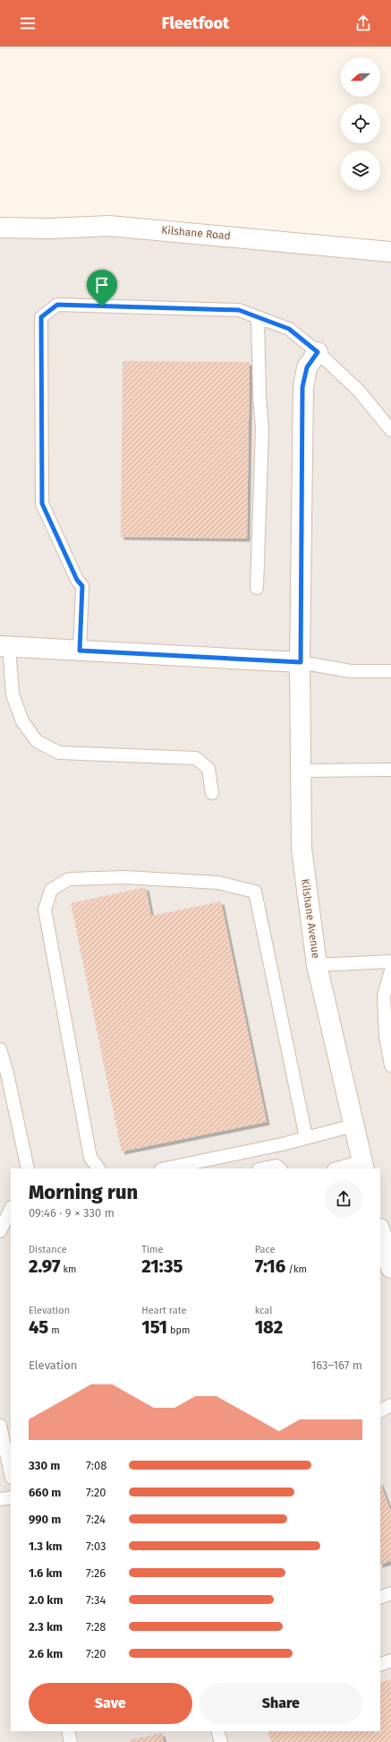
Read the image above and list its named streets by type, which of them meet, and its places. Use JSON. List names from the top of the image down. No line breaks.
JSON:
{"streets":{"street":["Kilshane Road","Kilshane Avenue"]},"north":"left","page":{"header":"Fleetfoot","heading":["Morning run","09:46 · 9 × 330 m"],"stats":[["Distance","2.97 km"],["Time","21:35"],["Pace","7:16 /km"],["Elevation","45 m"],["Heart rate","151 bpm"],["kcal","182"]],"chart":["Elevation","163–167 m"],"list":[{"name":"330 m","note":"7:08"},{"name":"660 m","note":"7:20"},{"name":"990 m","note":"7:24"},{"name":"1.3 km","note":"7:03"},{"name":"1.6 km","note":"7:26"},{"name":"2.0 km","note":"7:34"},{"name":"2.3 km","note":"7:28"},{"name":"2.6 km","note":"7:20"}],"buttons":["Save","Share"]}}
